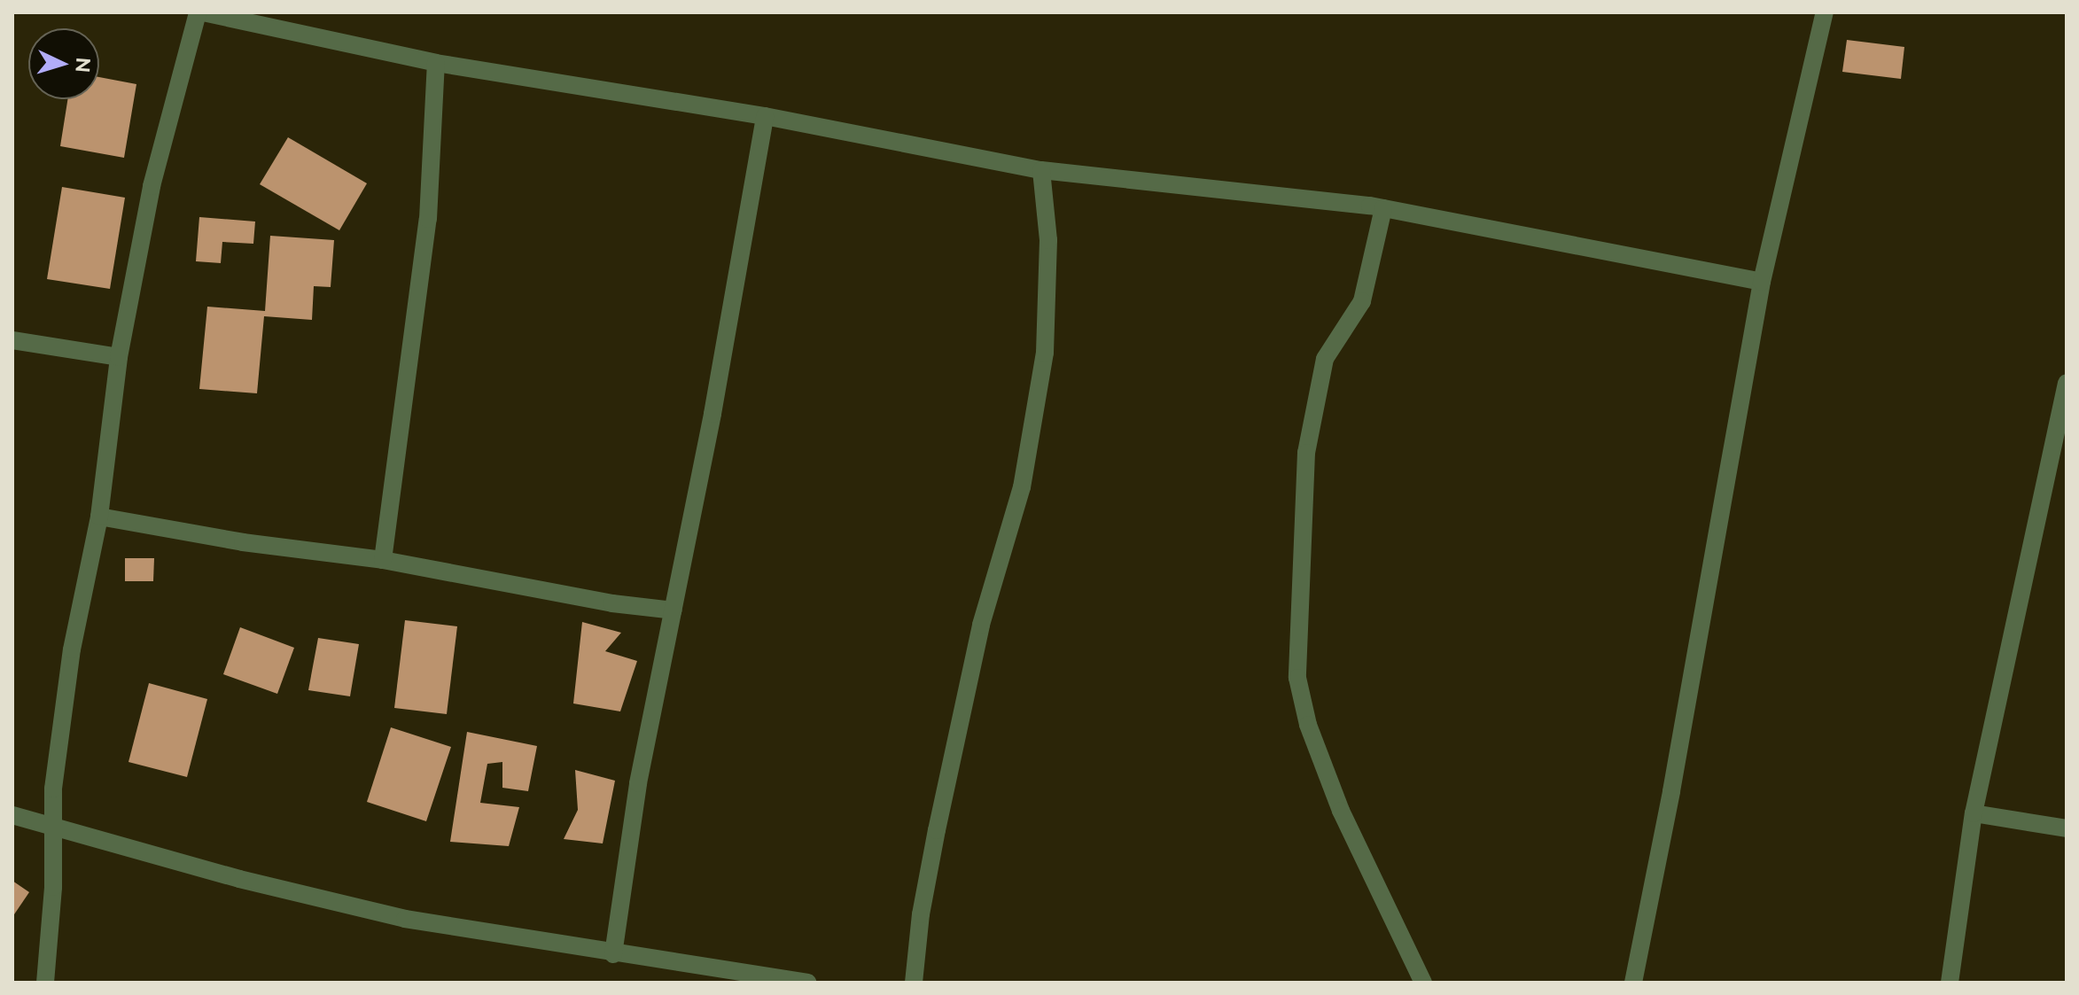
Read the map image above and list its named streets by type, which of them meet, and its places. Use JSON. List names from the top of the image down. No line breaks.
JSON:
{"north":"right"}
